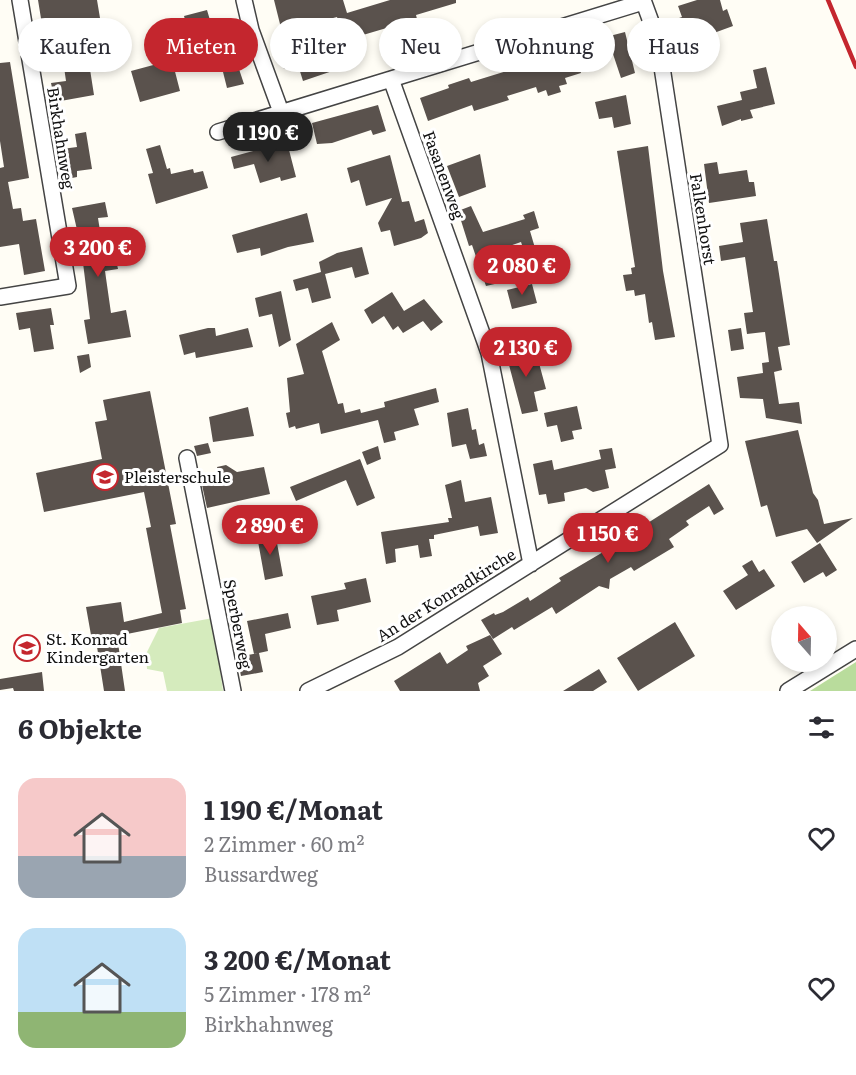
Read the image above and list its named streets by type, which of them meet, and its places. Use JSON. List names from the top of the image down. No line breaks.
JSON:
{"streets":{"street":["Birkhahnweg","Fasanenweg","Falkenhorst","An der Konradkirche","Sperberweg"]},"crossings":[["Fasanenweg","An der Konradkirche"],["Falkenhorst","An der Konradkirche"]],"places":{"school or university":["Pleisterschule","St. Konrad Kindergarten"]},"north":"top","page":{"chip":["Kaufen","Mieten","Filter","Neu","Wohnung","Haus"],"price":["1 190 €","3 200 €","2 080 €","2 130 €","2 890 €","1 150 €"],"heading":"6 Objekte","list":[{"name":"1 190 €/Monat","note":"2 Zimmer · 60 m² · Bussardweg"},{"name":"3 200 €/Monat","note":"5 Zimmer · 178 m² · Birkhahnweg"}]}}
